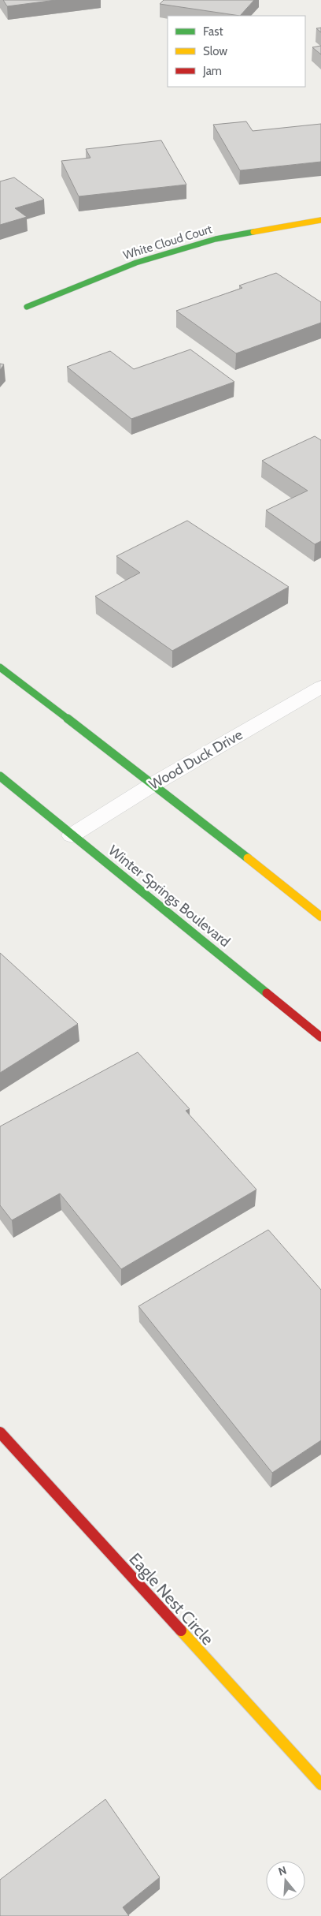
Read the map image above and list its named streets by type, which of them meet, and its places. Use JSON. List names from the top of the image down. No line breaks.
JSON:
{"streets":{"street":["White Cloud Court","Wood Duck Drive","Winter Springs Boulevard","Eagle Nest Circle"]},"crossings":[["Wood Duck Drive","Winter Springs Boulevard"]],"legend":["Fast","Slow","Jam"],"north":"top"}
